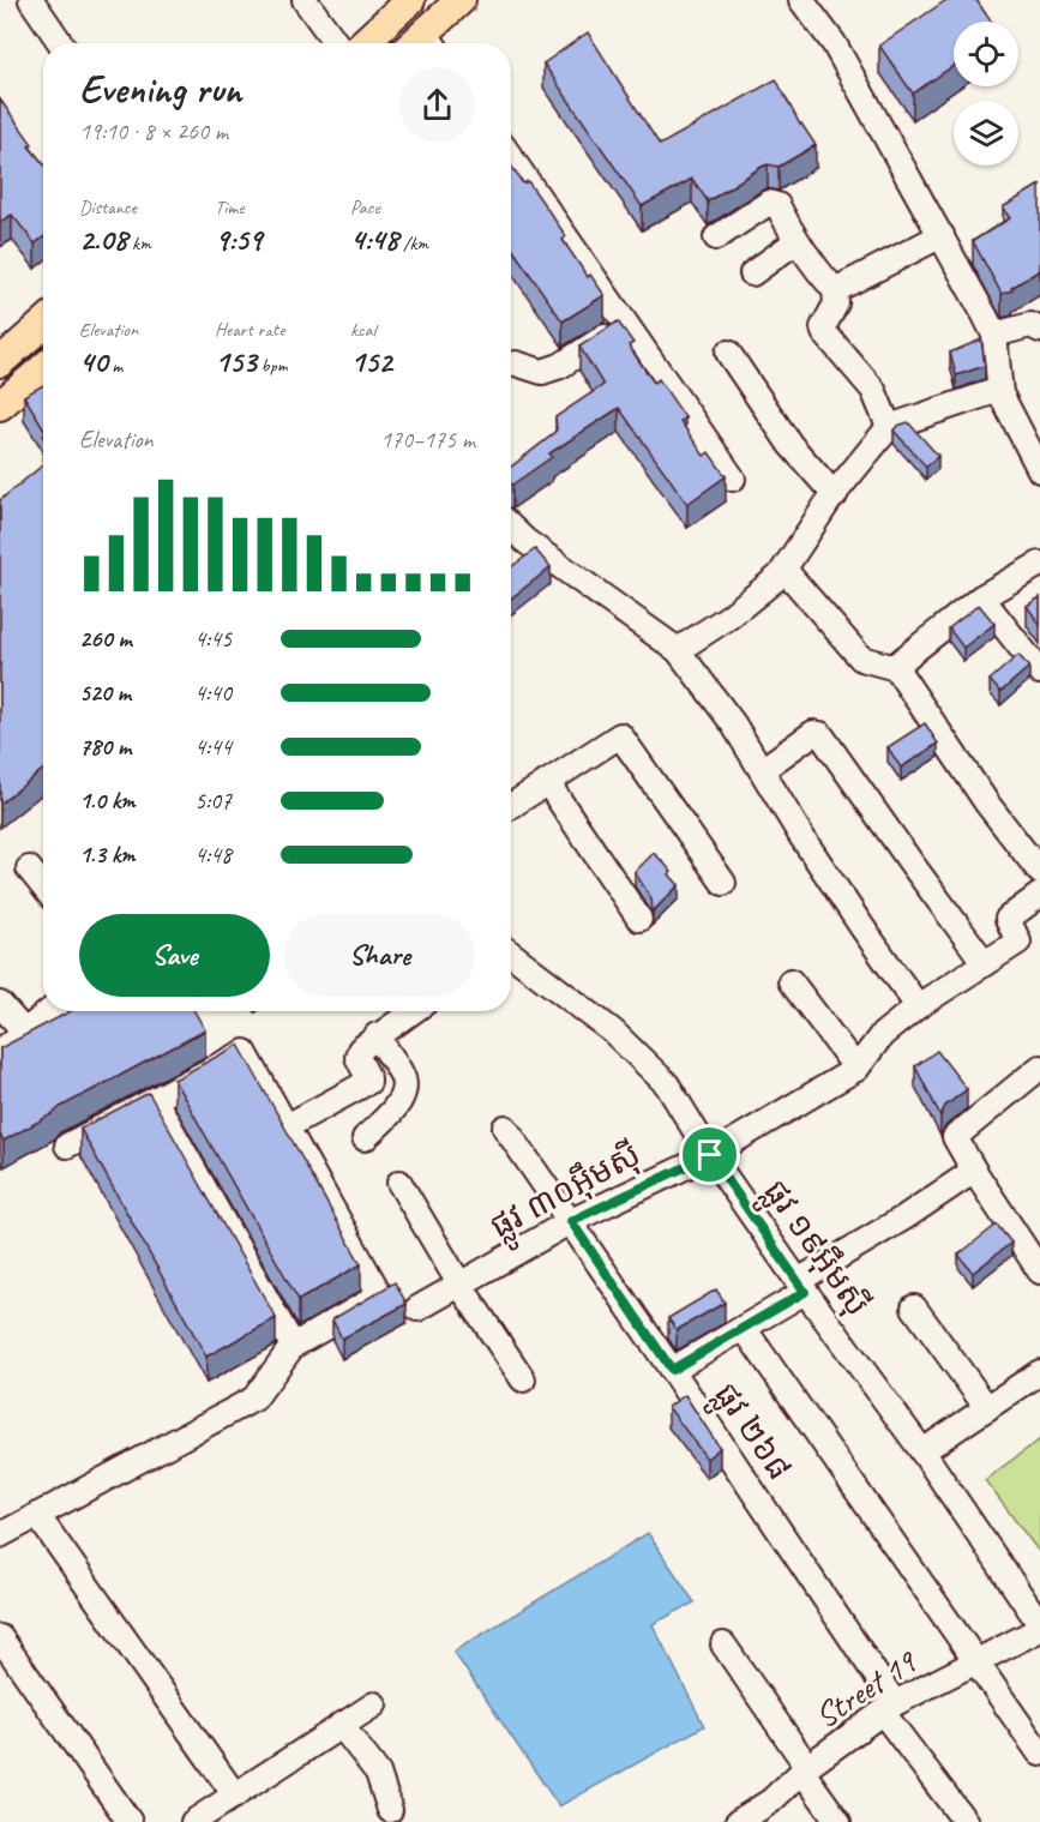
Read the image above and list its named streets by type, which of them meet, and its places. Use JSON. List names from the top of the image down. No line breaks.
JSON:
{"streets":{"street":["ផ្លូវ ៣០អ៊ឹមស៊ី","ផ្លូវ ១៩អ៊ឹមស៊ី","ផ្លូវ ២៦៨","Street 19"]},"crossings":[["ផ្លូវ ៣០អ៊ឹមស៊ី","ផ្លូវ ១៩អ៊ឹមស៊ី"],["ផ្លូវ ៣០អ៊ឹមស៊ី","ផ្លូវ ២៦៨"],["ផ្លូវ ២៦៨","Street 19"]],"page":{"heading":["Evening run","19:10 · 8 × 260 m"],"stats":[["Distance","2.08 km"],["Time","9:59"],["Pace","4:48 /km"],["Elevation","40 m"],["Heart rate","153 bpm"],["kcal","152"]],"chart":["Elevation","170–175 m"],"list":[{"name":"260 m","note":"4:45"},{"name":"520 m","note":"4:40"},{"name":"780 m","note":"4:44"},{"name":"1.0 km","note":"5:07"},{"name":"1.3 km","note":"4:48"}],"buttons":["Save","Share"]}}
